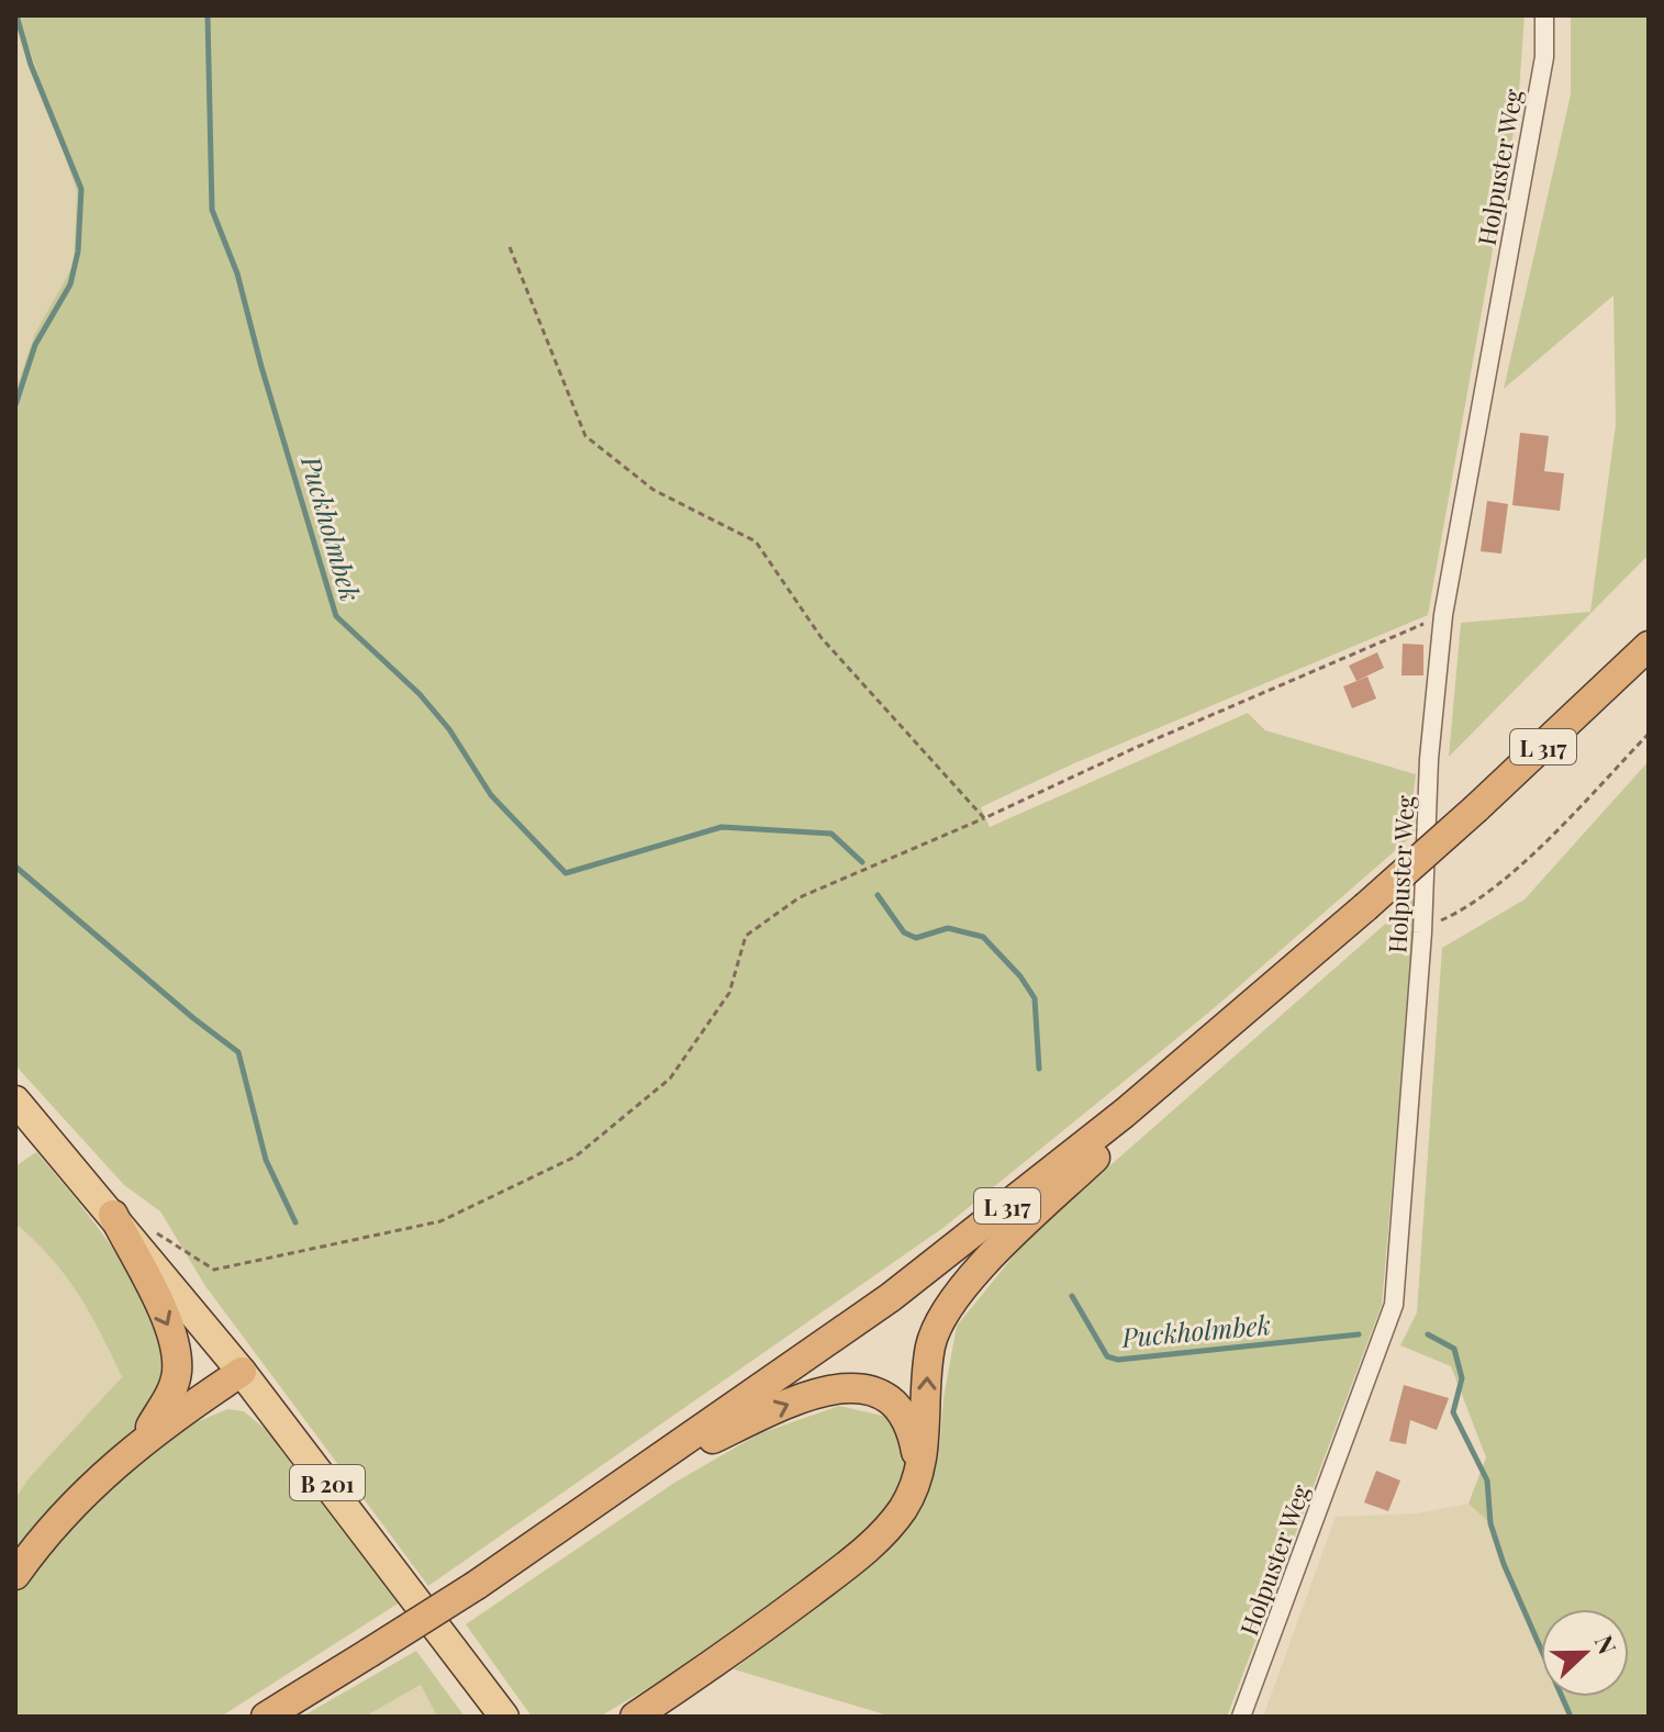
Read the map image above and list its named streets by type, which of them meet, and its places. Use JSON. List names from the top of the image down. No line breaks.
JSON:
{"streets":{"highway":["L 317"],"main road":["B 201"],"street":["Holpuster Weg"]},"water":["Puckholmbek"],"north":"right"}
